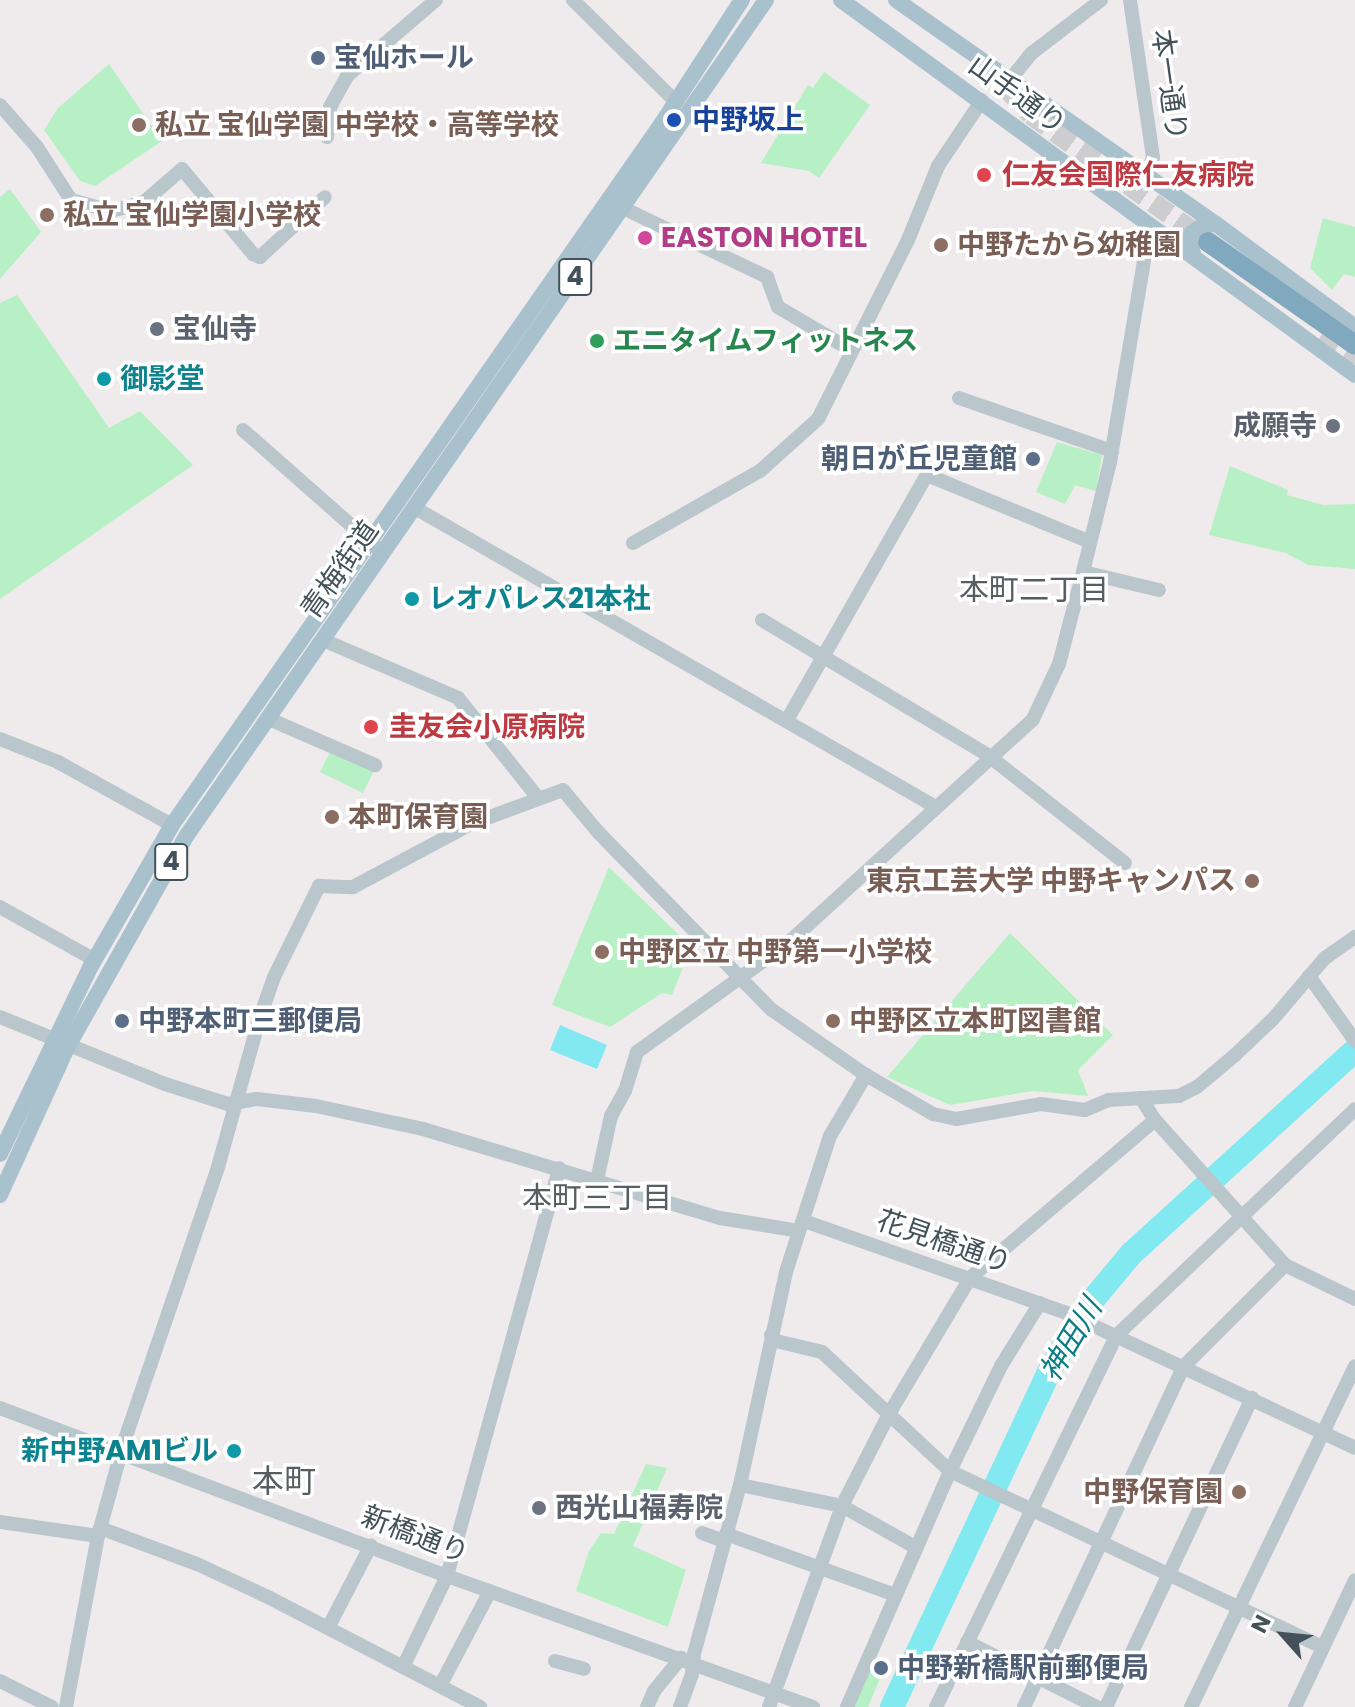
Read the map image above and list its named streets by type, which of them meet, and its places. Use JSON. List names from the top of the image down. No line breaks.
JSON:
{"streets":{"main road":["山手通り","4","青梅街道"],"street":["本一通り","花見橋通り","新橋通り"]},"crossings":[["本一通り","山手通り"],["青梅街道","花見橋通り"]],"districts":["本町二丁目","本町三丁目","本町"],"water":["神田川"],"places":["宝仙ホール","中野坂上","私立 宝仙学園 中学校・高等学校","仁友会国際仁友病院","私立 宝仙学園小学校","EASTON HOTEL","中野たから幼稚園","宝仙寺","エニタイムフィットネス","御影堂","成願寺","朝日が丘児童館","レオパレス21本社","圭友会小原病院","本町保育園","東京工芸大学 中野キャンパス","中野区立 中野第一小学校","中野本町三郵便局","中野区立本町図書館","新中野AM1ビル","中野保育園","西光山福寿院","中野新橋駅前郵便局"],"north":"top left"}
